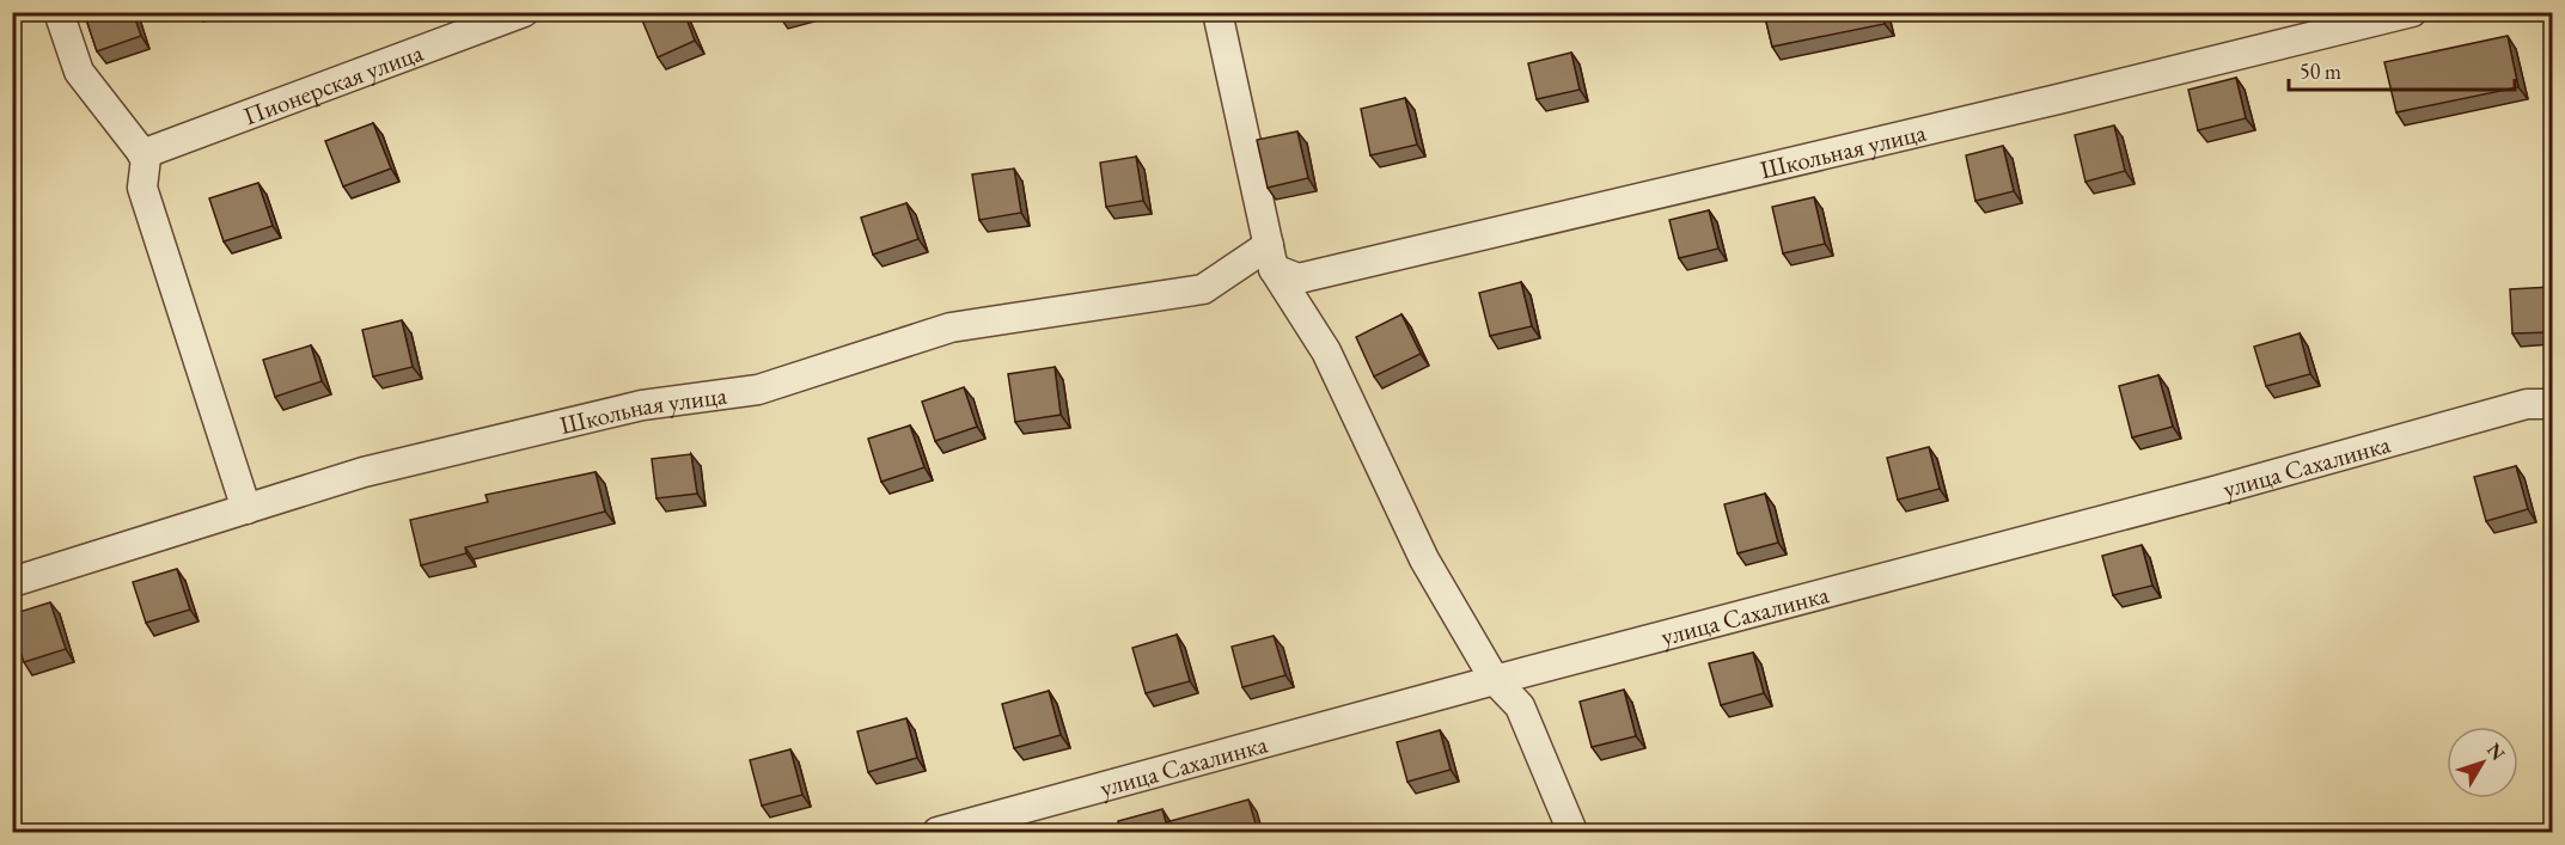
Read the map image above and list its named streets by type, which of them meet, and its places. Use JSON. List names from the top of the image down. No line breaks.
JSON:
{"streets":{"street":["Пионерская улица","Школьная улица","улица Сахалинка"]},"scale_bar":"50 m","north":"top right"}
